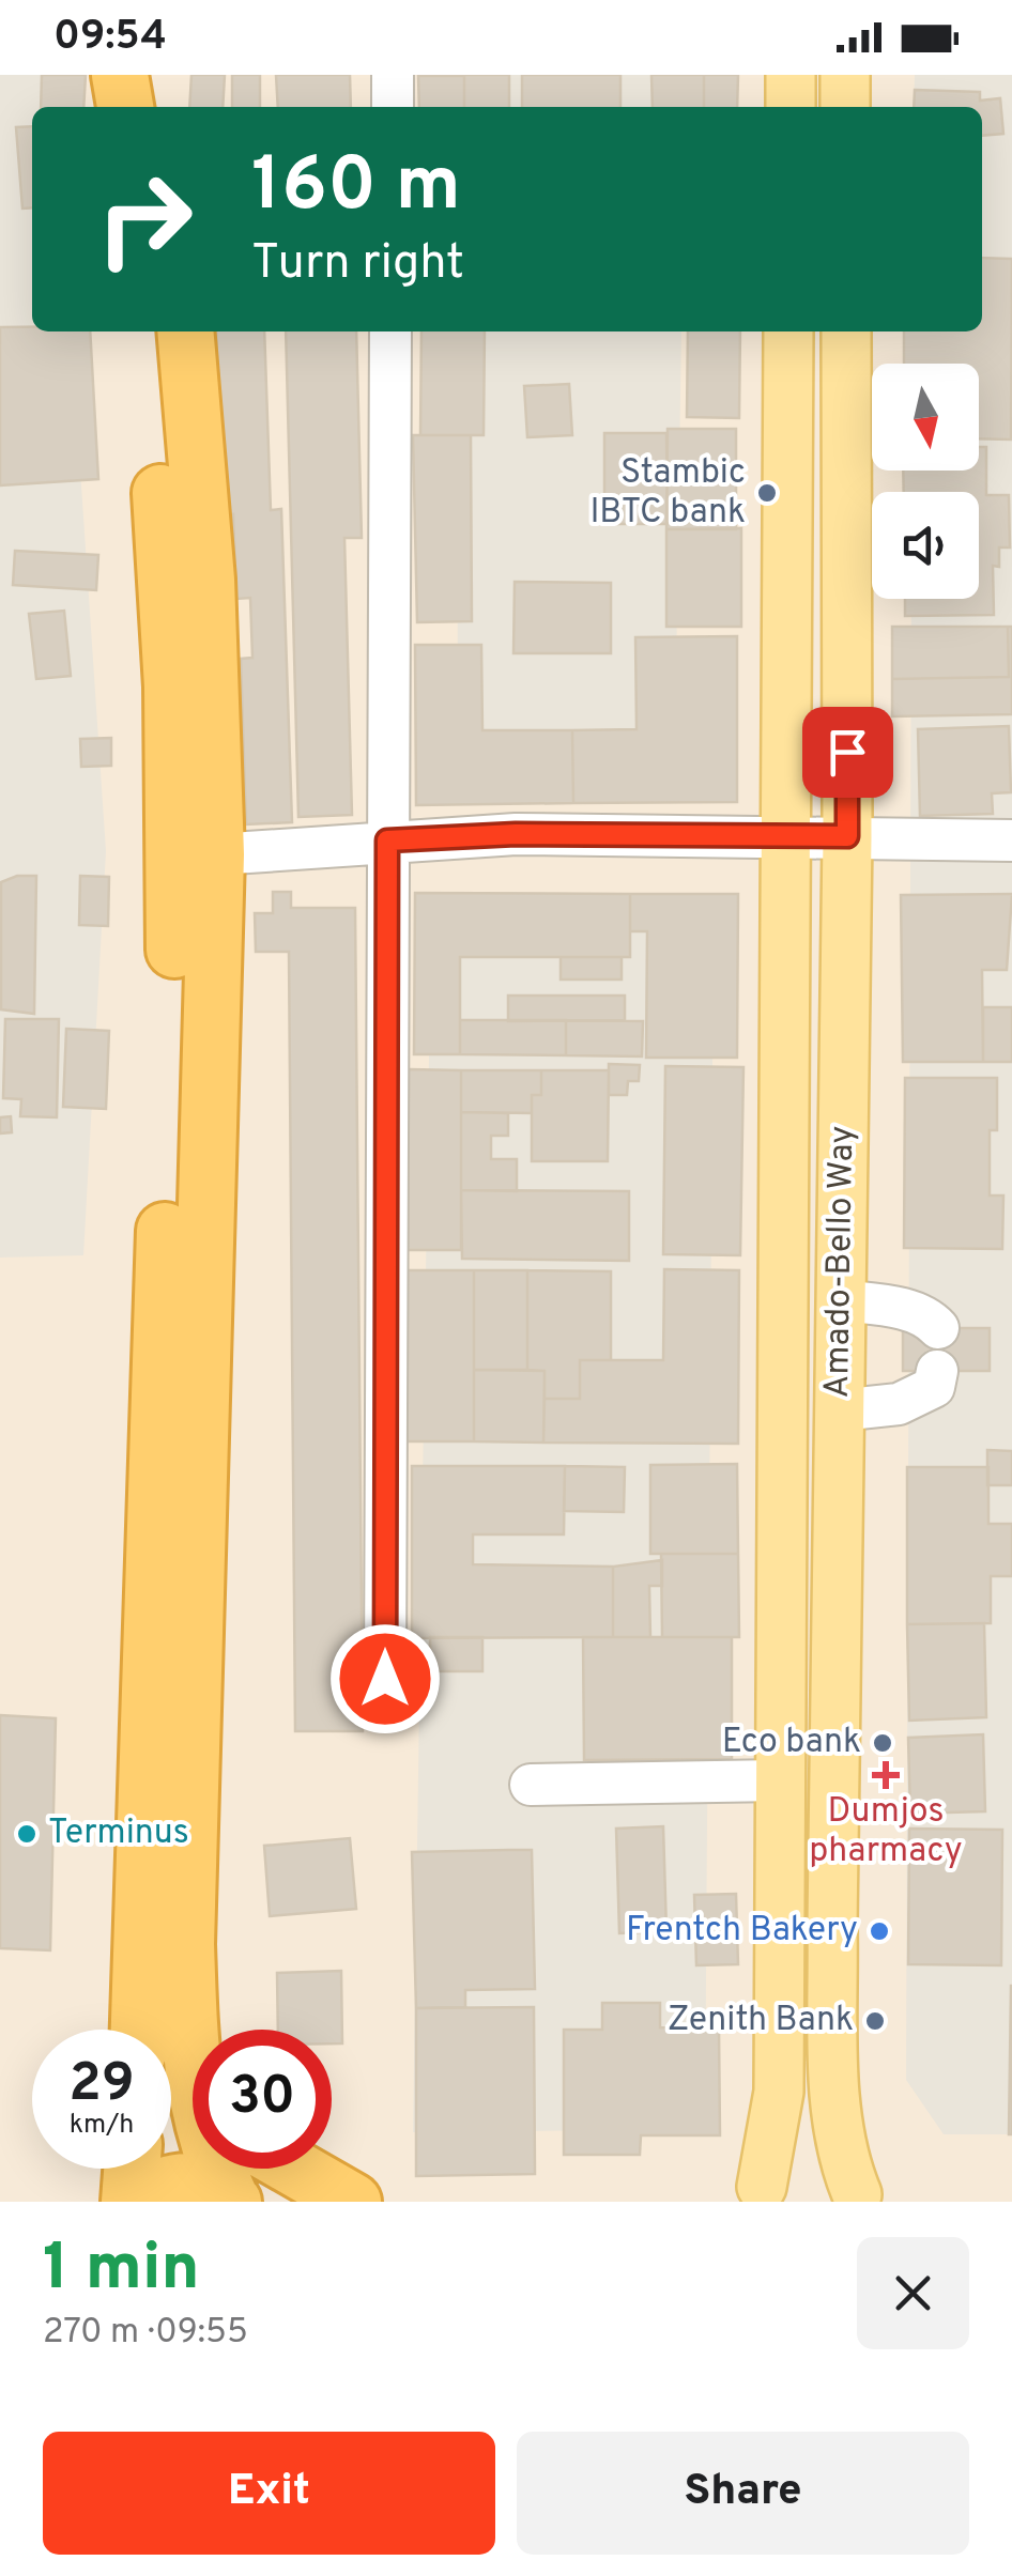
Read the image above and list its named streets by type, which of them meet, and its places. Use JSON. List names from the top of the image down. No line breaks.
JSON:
{"streets":{"main road":["Amado-Bello Way"]},"places":{"other":["Stambic IBTC bank","Eco bank","Terminus","Frentch Bakery","Zenith Bank"],"health":["Dumjos pharmacy"]},"north":"bottom","page":{"status":"09:54","turn":["160 m","Turn right"],"speed":"29 km/h","limit":"30","heading":["1 min","270 m · 09:55"],"buttons":["Exit","Share"]}}
